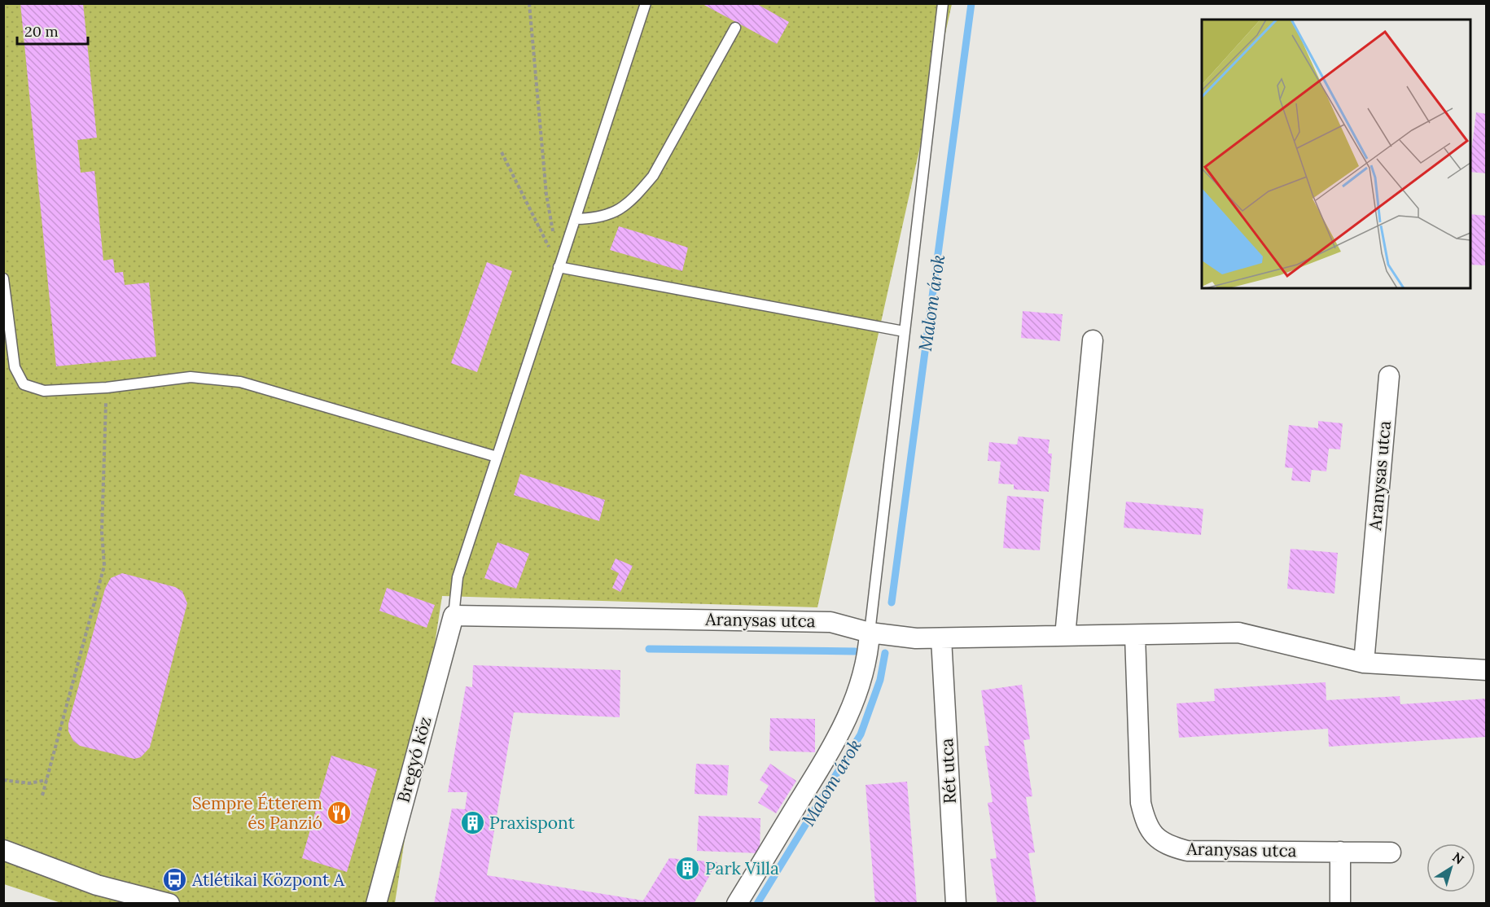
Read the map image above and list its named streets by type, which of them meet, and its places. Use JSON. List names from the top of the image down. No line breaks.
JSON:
{"streets":{"street":["Aranysas utca","Bregyó köz","Rét utca"]},"crossings":[["Aranysas utca","Bregyó köz"],["Aranysas utca","Rét utca"]],"water":["Malom árok"],"places":{"restaurant":["Sempre Étterem és Panzió"],"building":["Praxispont","Park Villa"],"bus stop":["Atlétikai Központ A"]},"scale_bar":"20 m","north":"top right"}
